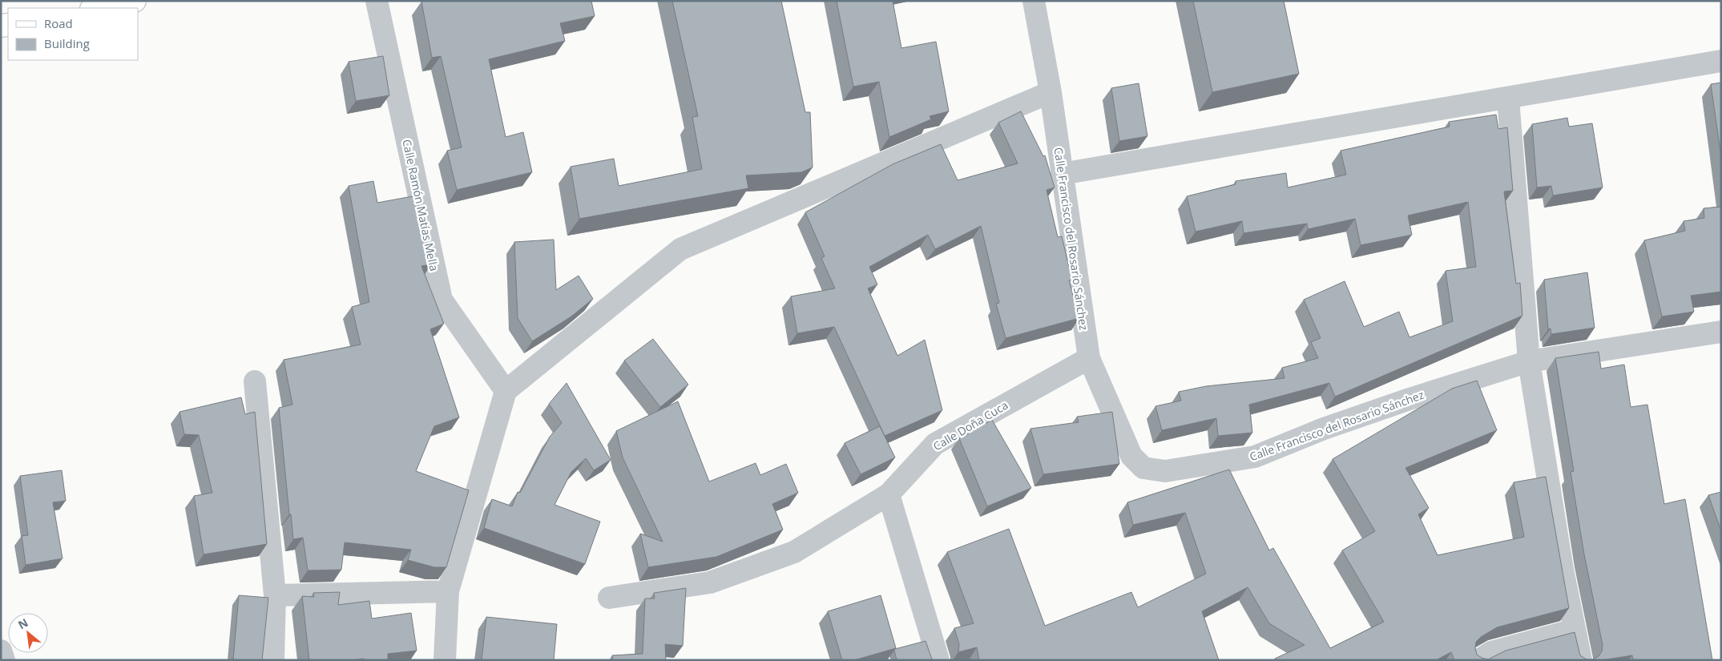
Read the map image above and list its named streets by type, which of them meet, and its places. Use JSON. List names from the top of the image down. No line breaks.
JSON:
{"streets":{"street":["Calle Ramón Matías Mella","Calle Francisco del Rosario Sánchez","Calle Doña Cuca"]},"crossings":[["Calle Francisco del Rosario Sánchez","Calle Doña Cuca"]],"legend":["Road","Building"],"north":"top left"}
